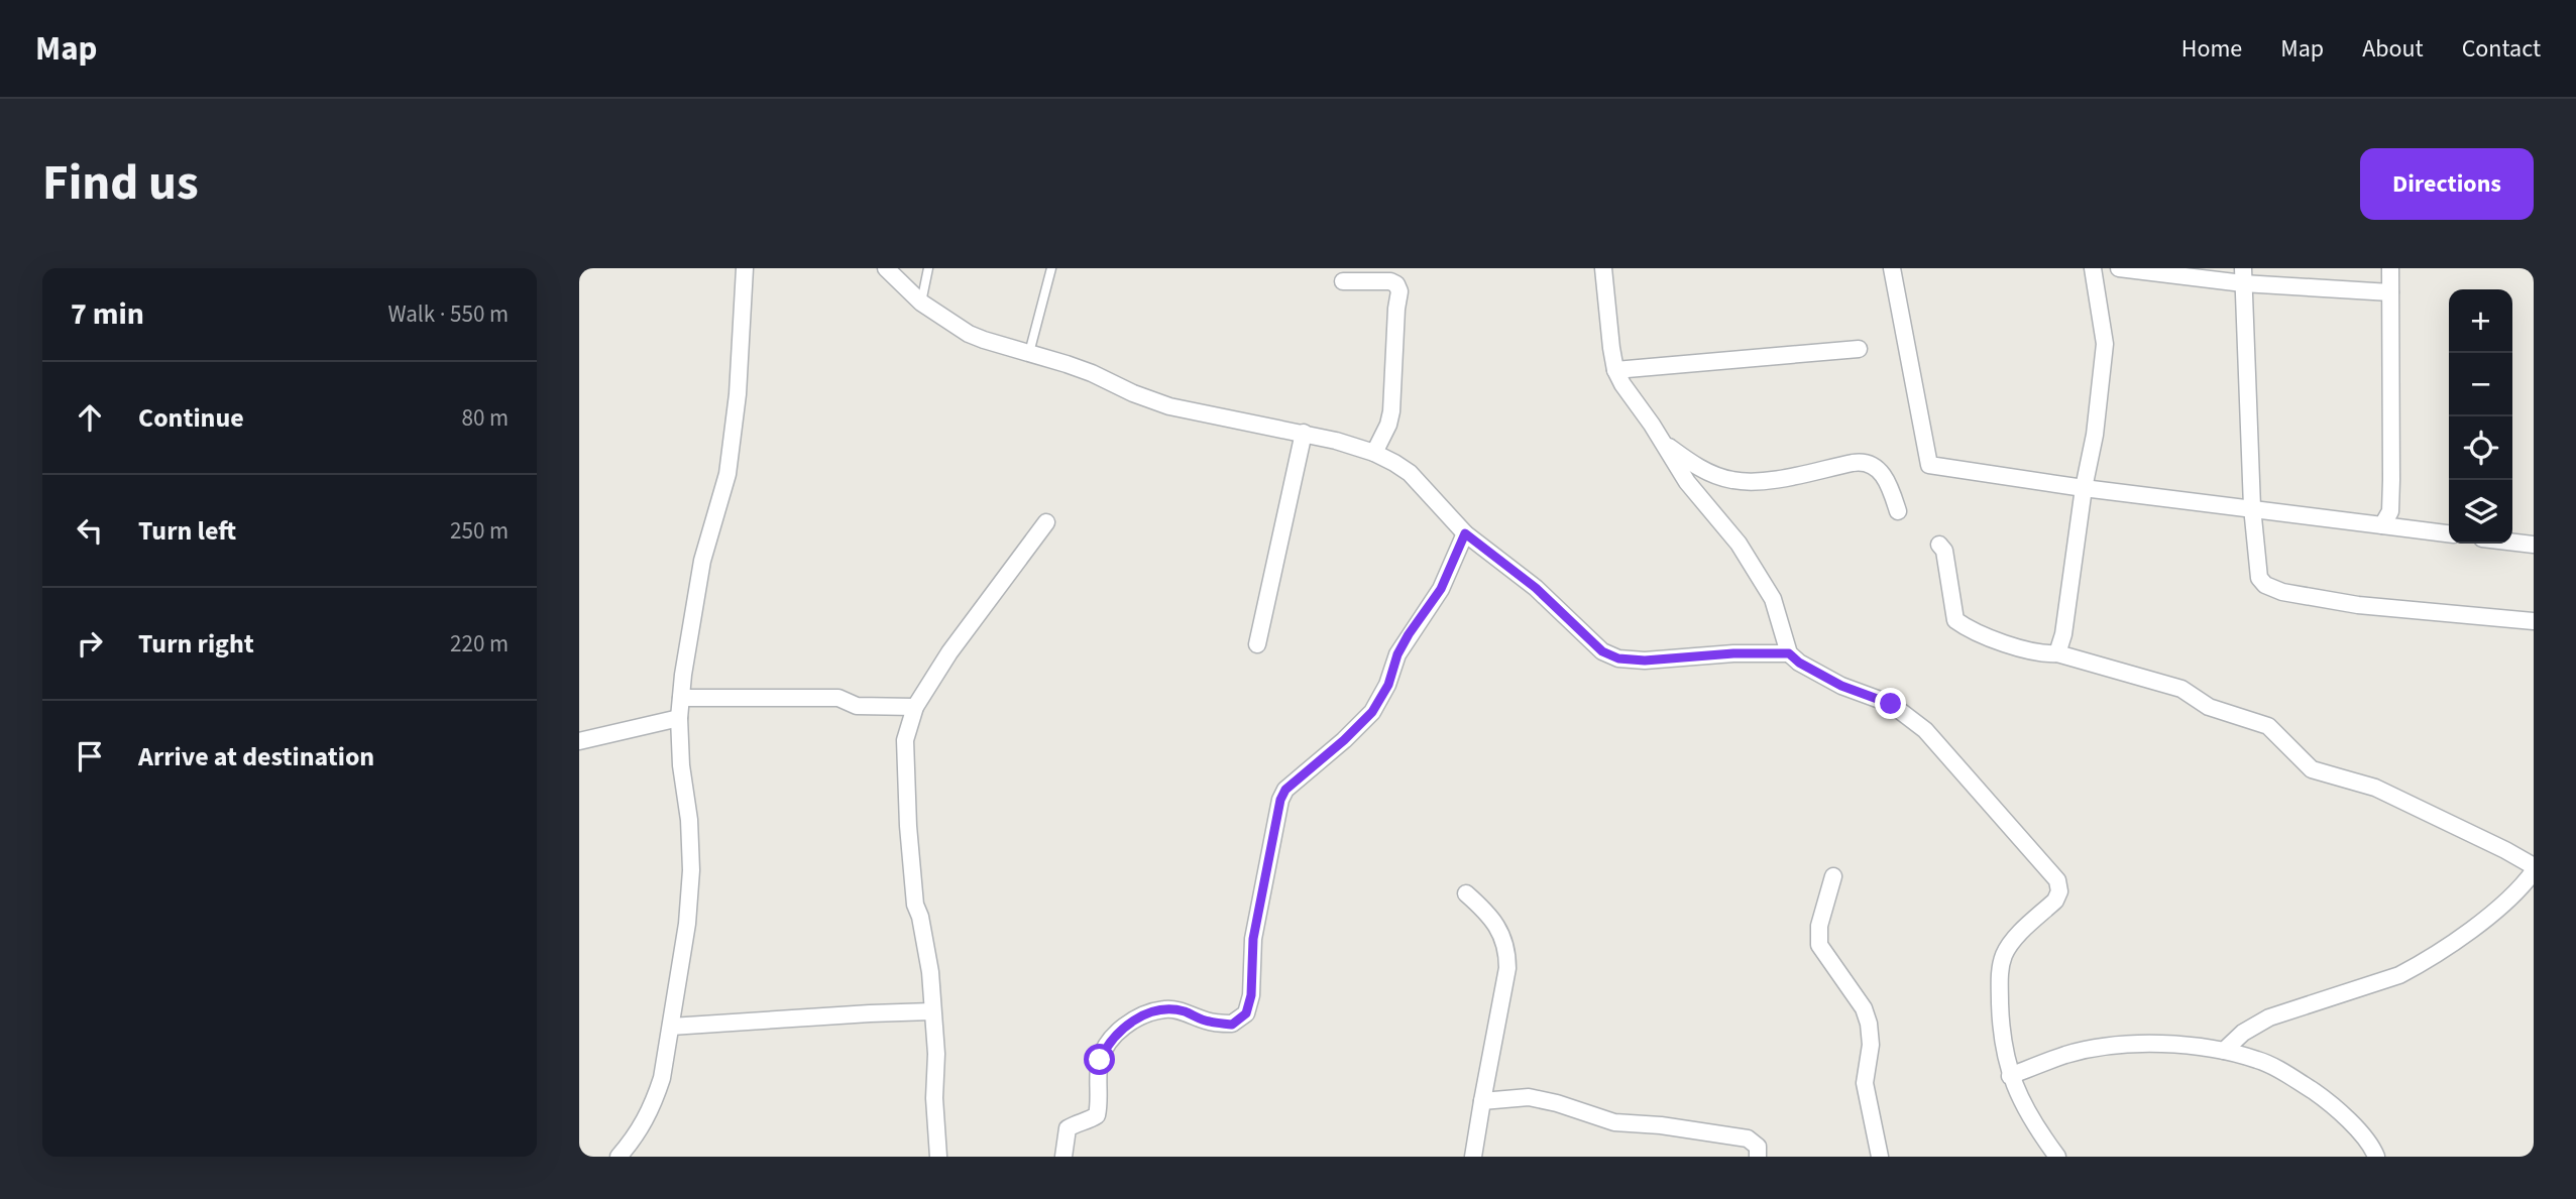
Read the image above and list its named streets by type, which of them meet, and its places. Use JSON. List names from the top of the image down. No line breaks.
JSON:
{"page":{"header":"Map","nav":["Home","Map","About","Contact"],"title":"Find us","buttons":"Directions","heading":["7 min","Walk · 550 m"],"map_buttons":["+","−"],"list":[["Continue","80 m"],["Turn left","250 m"],["Turn right","220 m"],"Arrive at destination"]}}
